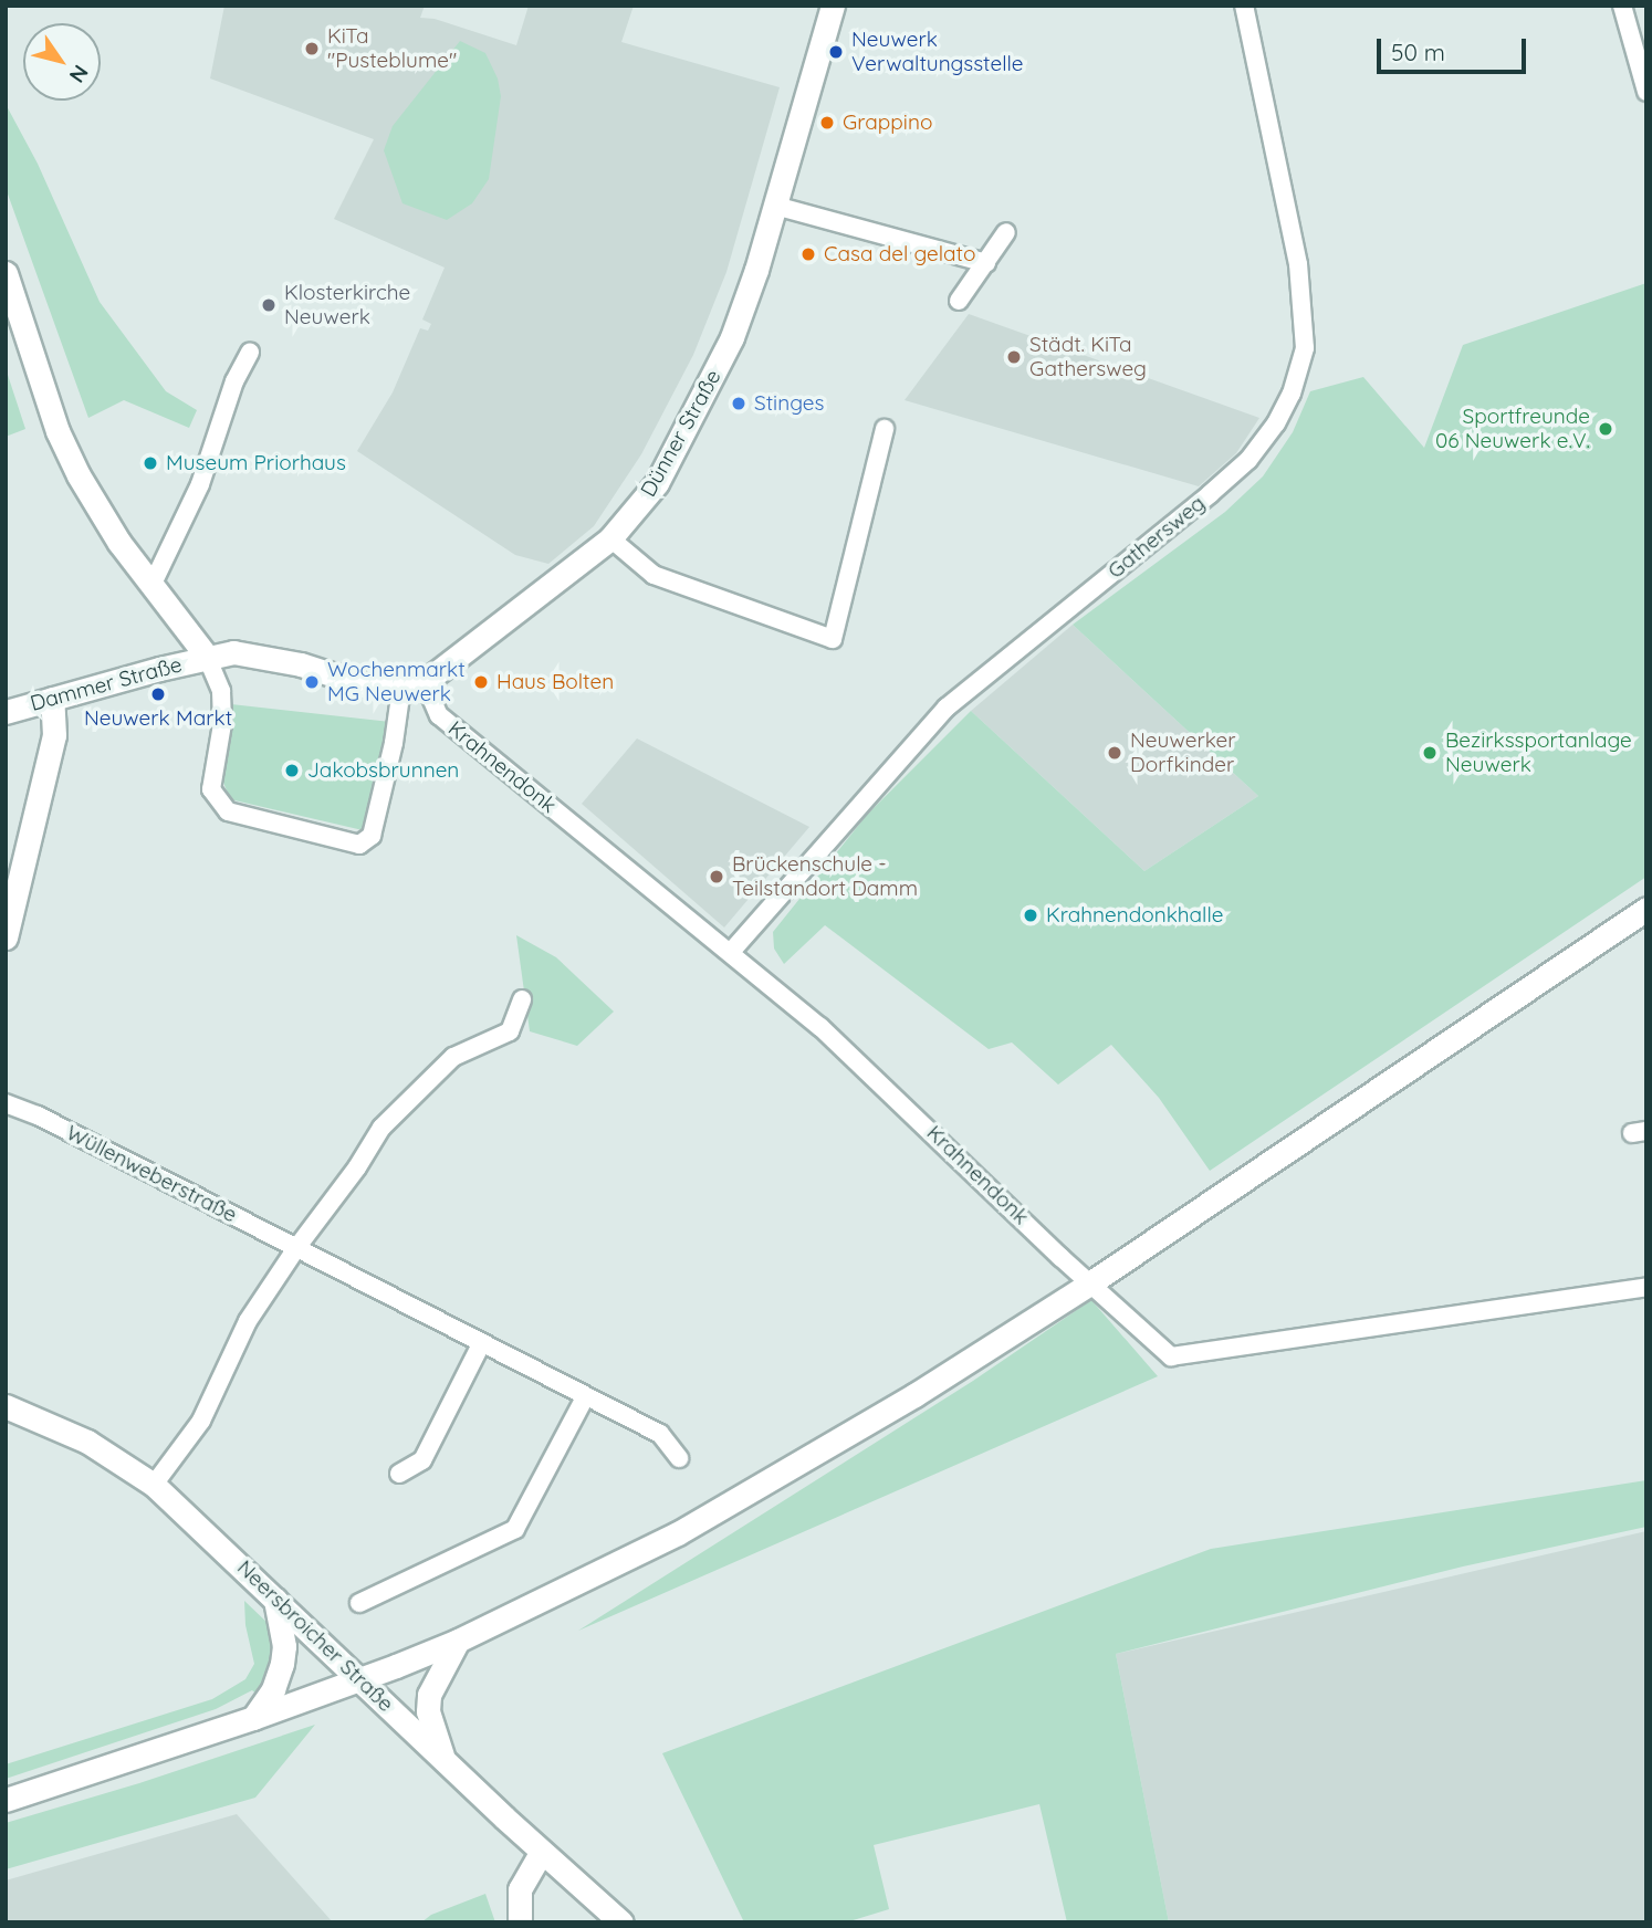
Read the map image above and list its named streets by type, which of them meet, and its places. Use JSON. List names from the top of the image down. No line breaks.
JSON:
{"streets":{"street":["Dünner Straße","Gathersweg","Dammer Straße","Krahnendonk","Wüllenweberstraße","Neersbroicher Straße"]},"crossings":[["Dünner Straße","Dammer Straße"],["Dünner Straße","Krahnendonk"],["Gathersweg","Krahnendonk"],["Dammer Straße","Krahnendonk"]],"places":["KiTa \"Pusteblume\"","Neuwerk Verwaltungsstelle","Grappino","Casa del gelato","Klosterkirche Neuwerk","Städt. KiTa Gathersweg","Stinges","Sportfreunde 06 Neuwerk e.V.","Museum Priorhaus","Wochenmarkt MG Neuwerk","Haus Bolten","Neuwerk Markt","Neuwerker Dorfkinder","Bezirkssportanlage Neuwerk","Jakobsbrunnen","Brückenschule - Teilstandort Damm","Krahnendonkhalle"],"scale_bar":"50 m","north":"bottom right"}
